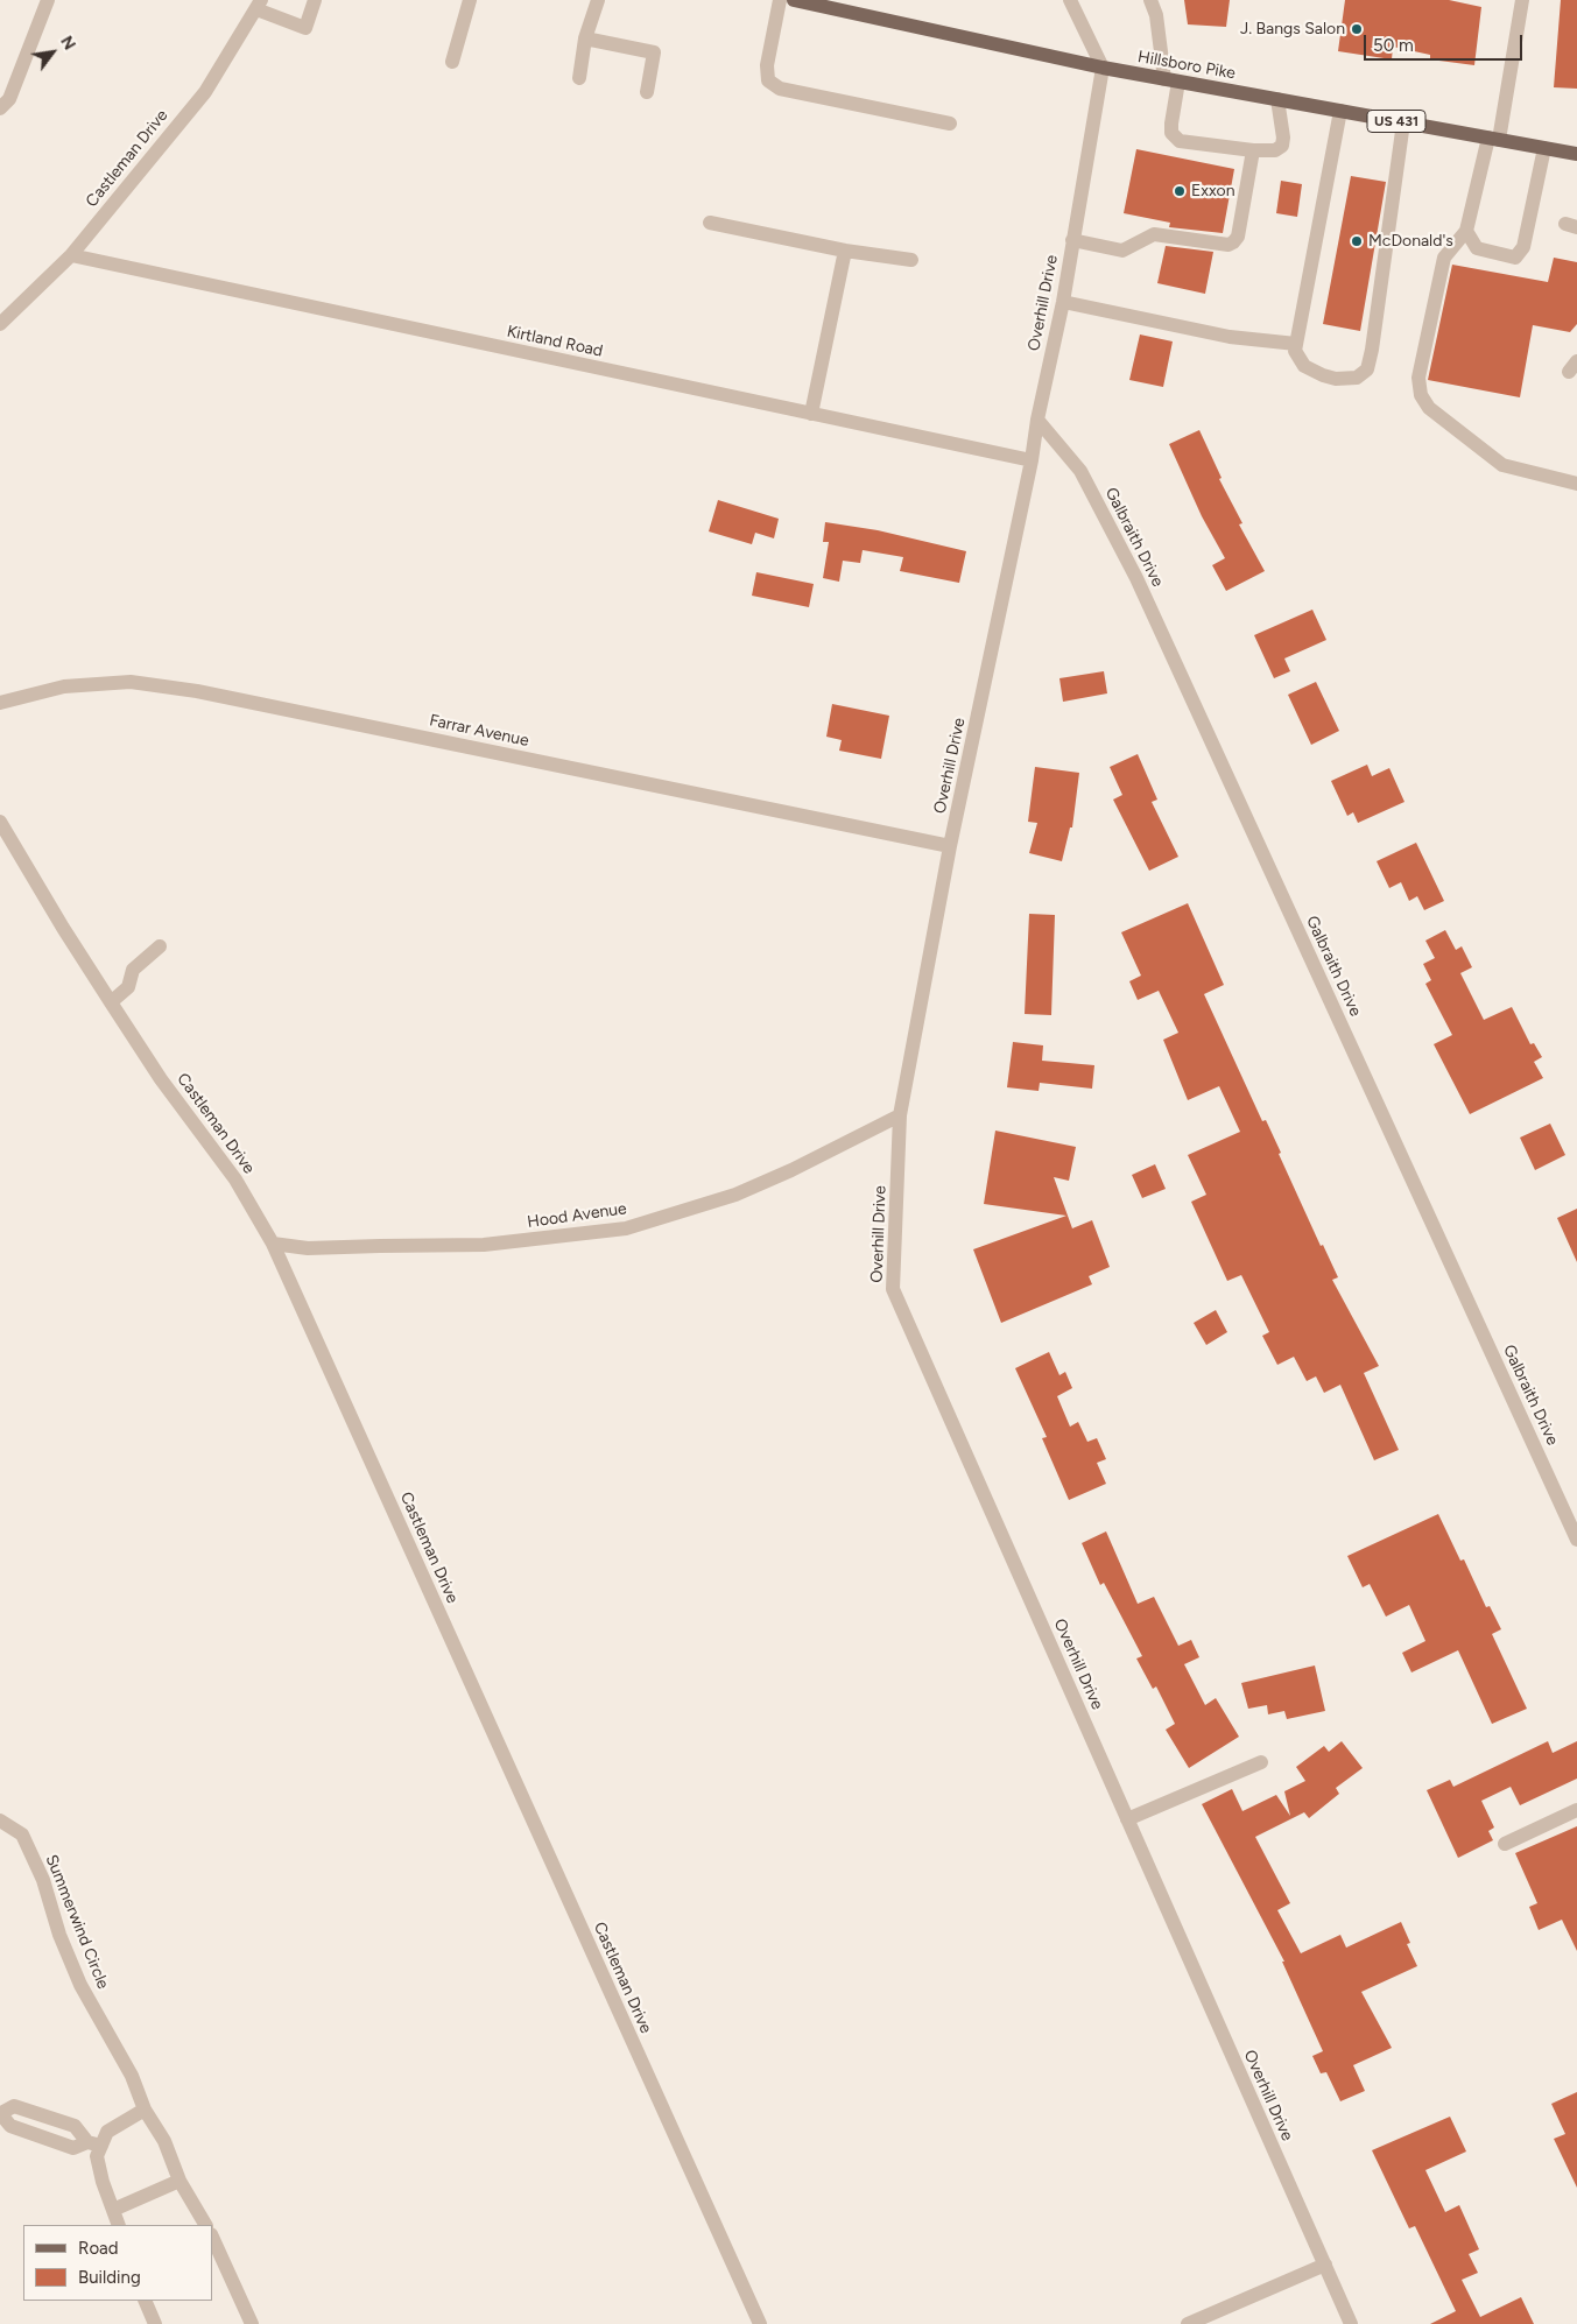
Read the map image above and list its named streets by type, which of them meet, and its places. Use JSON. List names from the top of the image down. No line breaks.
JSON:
{"streets":{"main road":["Hillsboro Pike","US 431"],"street":["Castleman Drive","Overhill Drive","Kirtland Road","Galbraith Drive","Farrar Avenue","Hood Avenue","Summerwind Circle"]},"crossings":[["Hillsboro Pike","Overhill Drive"],["Castleman Drive","Kirtland Road"],["Castleman Drive","Hood Avenue"],["Overhill Drive","Kirtland Road"],["Overhill Drive","Galbraith Drive"],["Overhill Drive","Farrar Avenue"],["Overhill Drive","Hood Avenue"]],"places":["J. Bangs Salon","Exxon","McDonald's"],"legend":["Road","Building"],"scale_bar":"50 m","north":"top right"}
